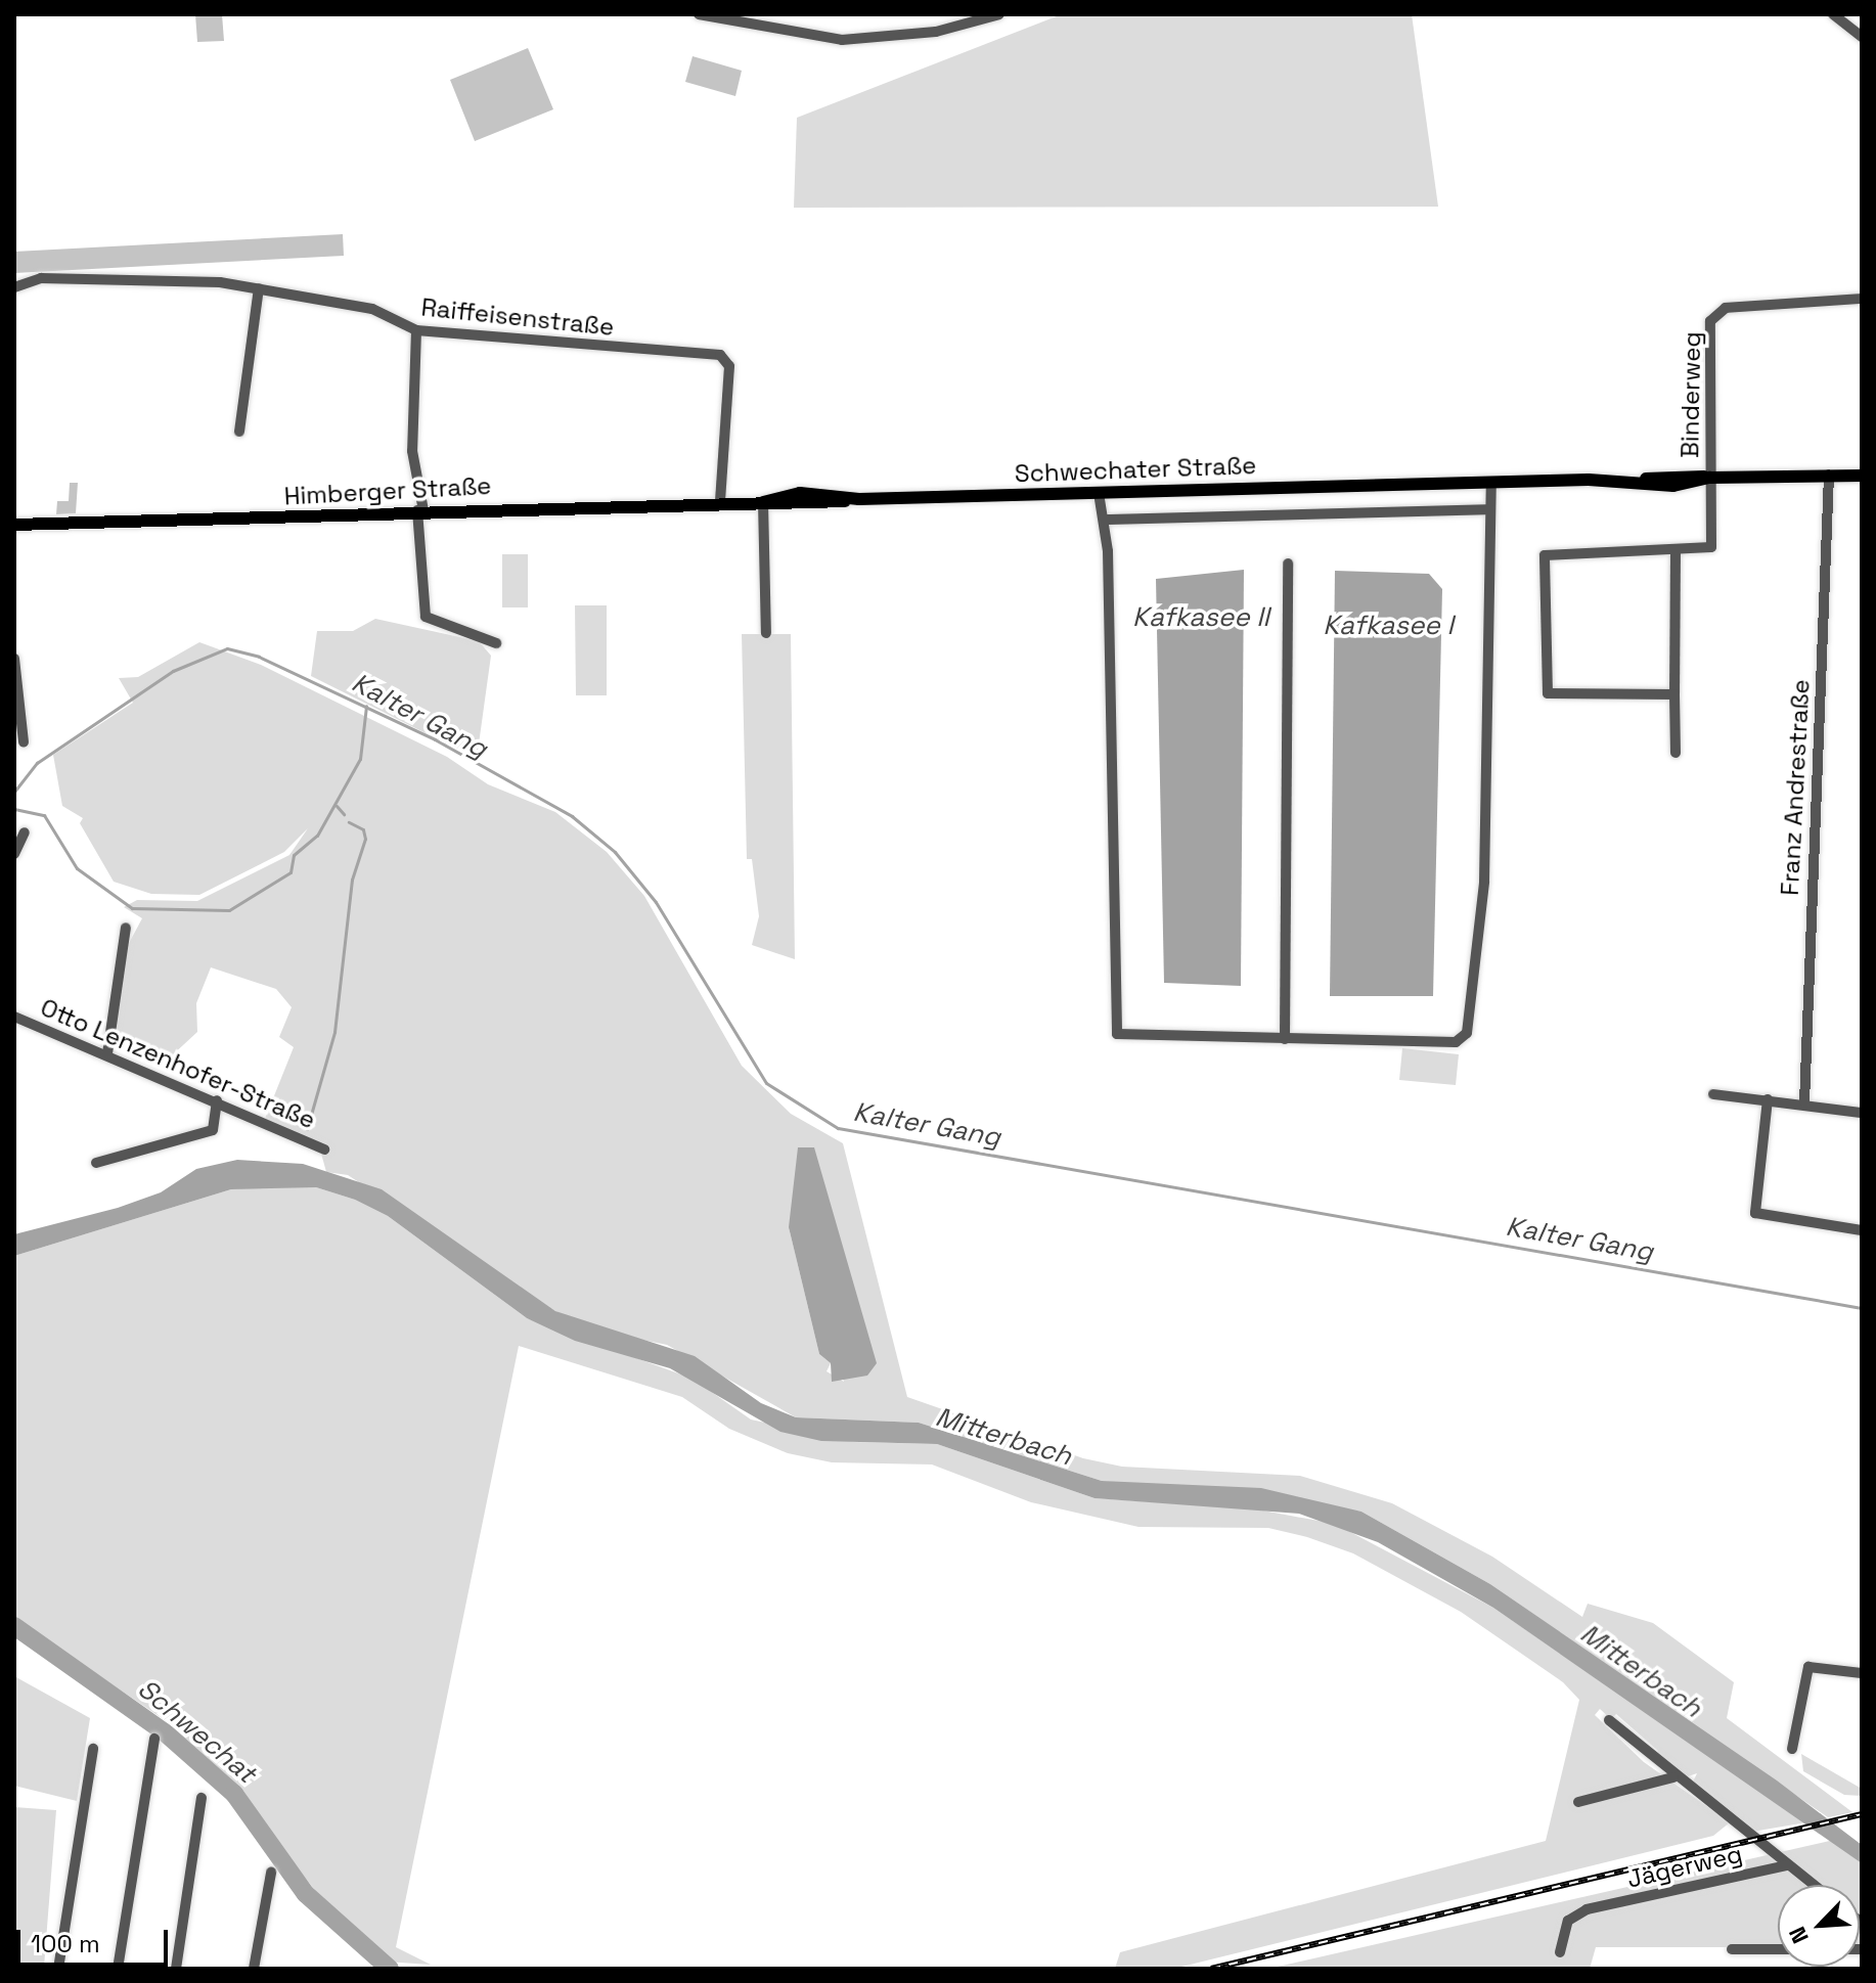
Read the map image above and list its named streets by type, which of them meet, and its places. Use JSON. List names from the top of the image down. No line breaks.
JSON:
{"streets":{"main road":["Schwechater Straße","Himberger Straße"],"street":["Raiffeisenstraße","Binderweg","Franz Andrestraße","Otto Lenzenhofer-Straße","Jägerweg"]},"crossings":[["Raiffeisenstraße","Himberger Straße"],["Binderweg","Schwechater Straße"],["Schwechater Straße","Himberger Straße"],["Schwechater Straße","Franz Andrestraße"]],"water":["Kafkasee II","Kafkasee I","Kalter Gang","Mitterbach","Schwechat"],"scale_bar":"100 m","north":"bottom left"}
